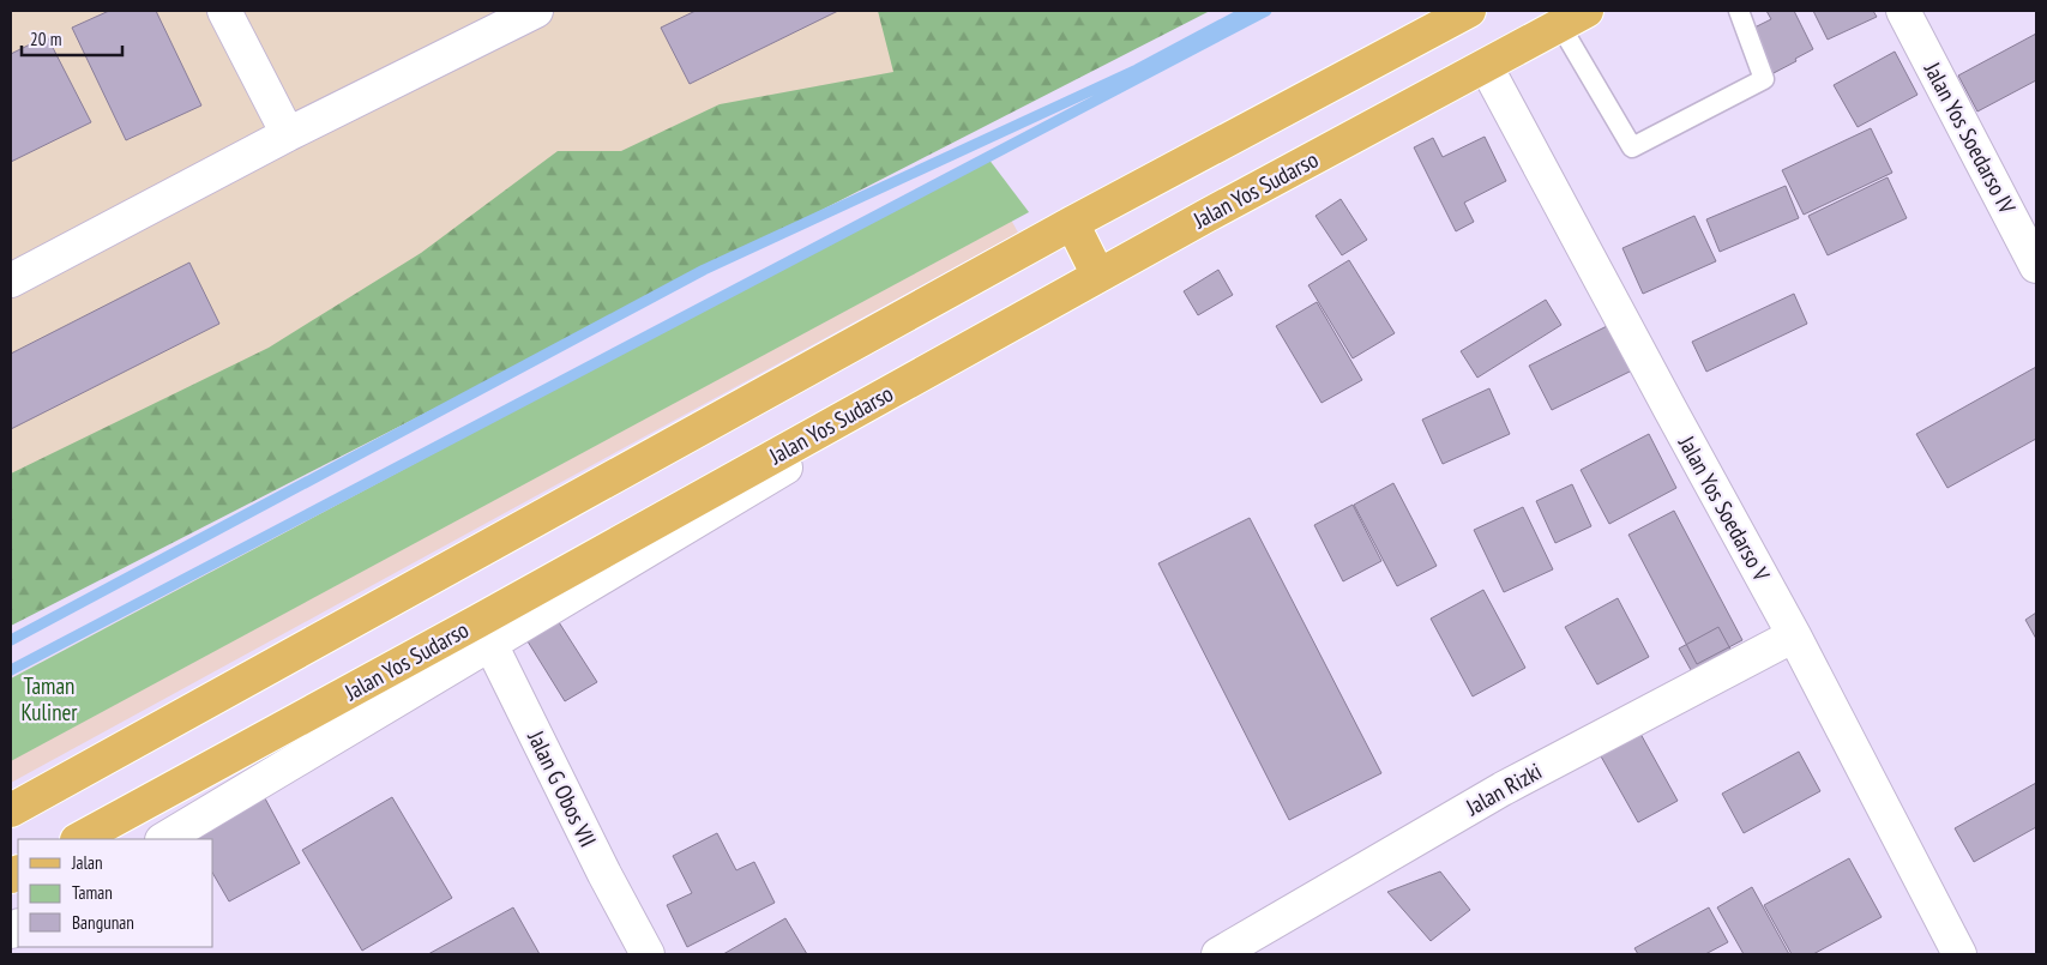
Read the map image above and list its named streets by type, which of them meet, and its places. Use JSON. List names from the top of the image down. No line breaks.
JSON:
{"streets":{"main road":["Jalan Yos Sudarso"],"street":["Jalan Yos Soedarso IV","Jalan Yos Soedarso V","Jalan G Obos VII","Jalan Rizki"]},"crossings":[["Jalan Yos Sudarso","Jalan Yos Soedarso V"],["Jalan Yos Sudarso","Jalan G Obos VII"],["Jalan Yos Soedarso V","Jalan Rizki"]],"parks":["Taman Kuliner"],"legend":["Jalan","Taman","Bangunan"],"scale_bar":"20 m"}
